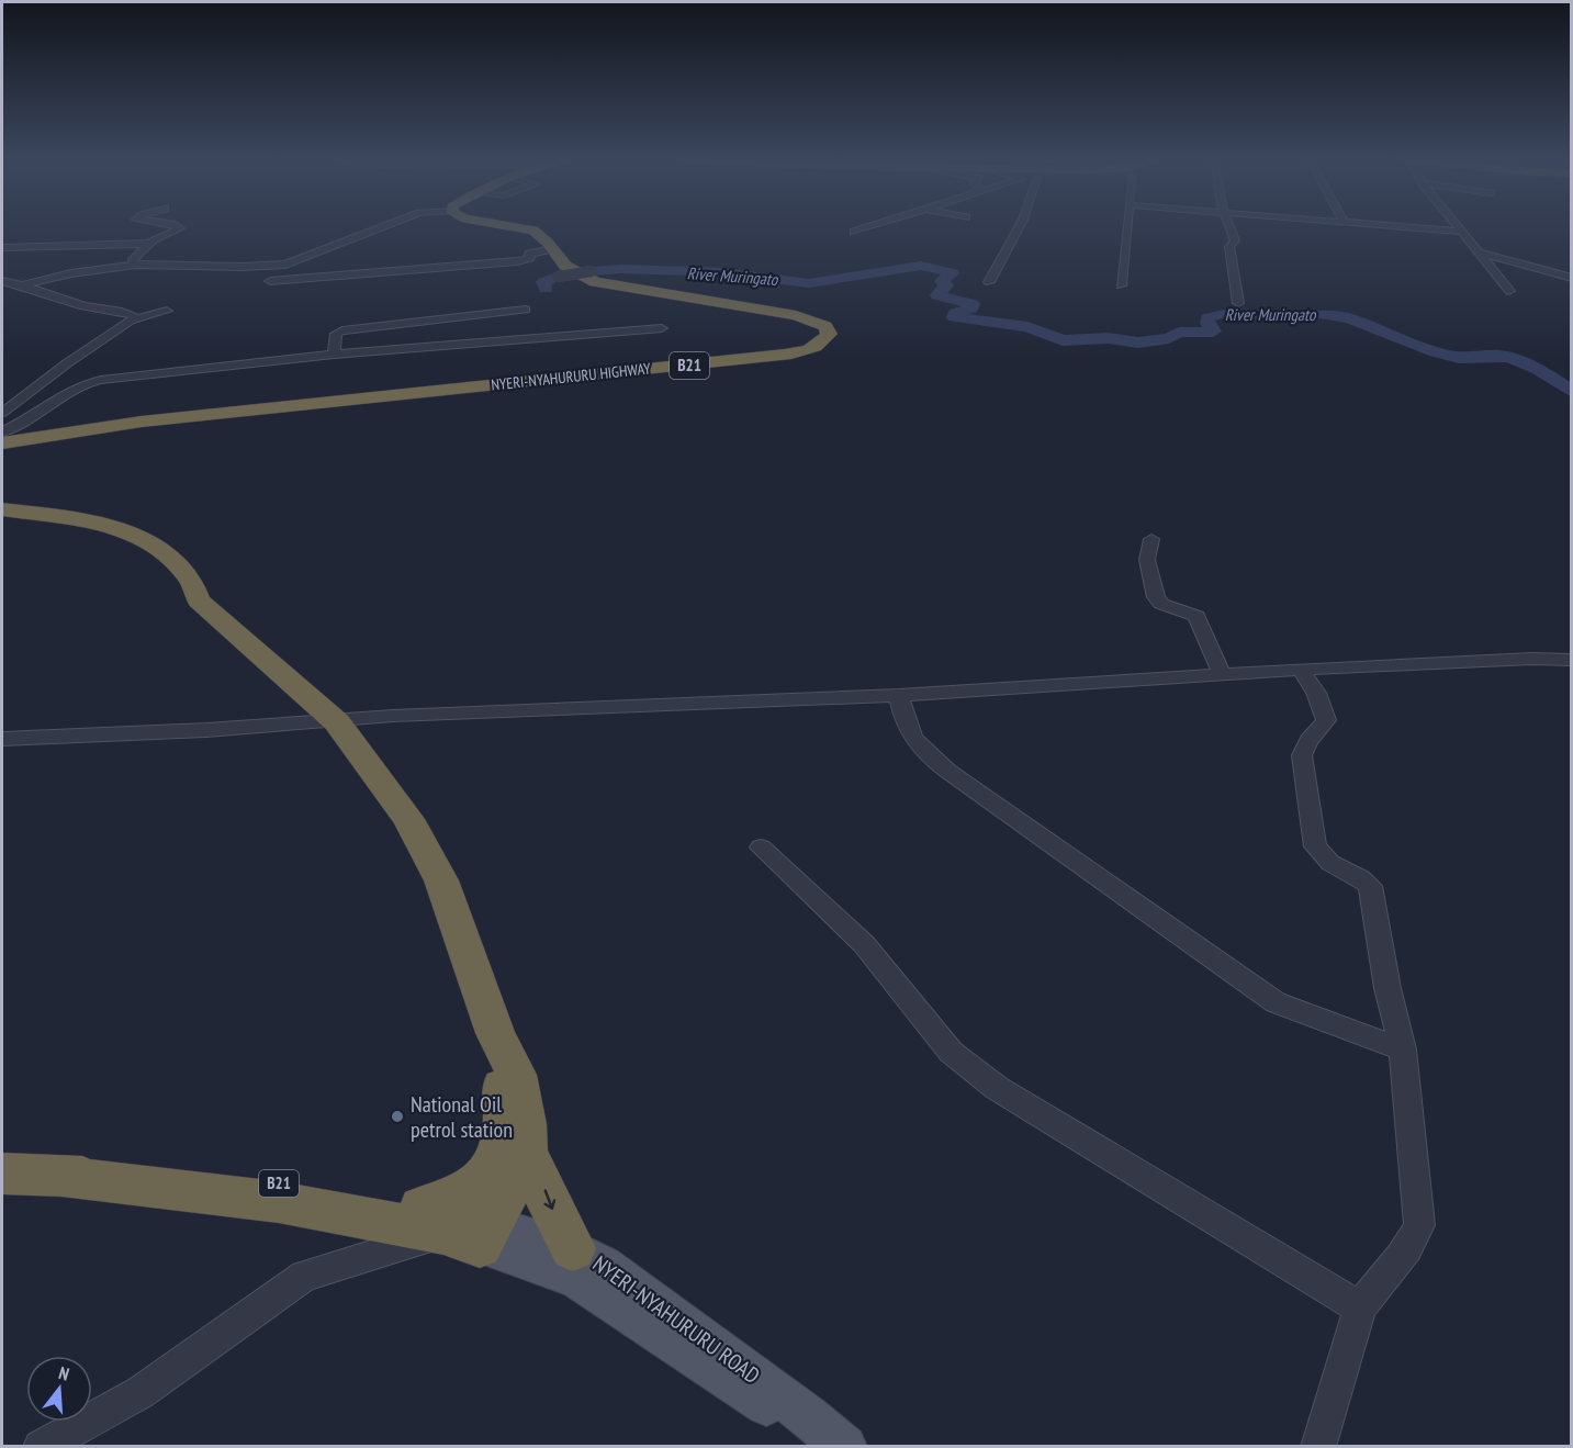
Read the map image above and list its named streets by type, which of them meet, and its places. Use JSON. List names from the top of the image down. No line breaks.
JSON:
{"streets":{"highway":["B21","NYERI-NYAHURURU HIGHWAY"],"main road":["NYERI-NYAHURURU ROAD"]},"crossings":[["B21","NYERI-NYAHURURU ROAD"]],"water":["River Muringato"],"places":["National Oil petrol station"],"north":"top"}
